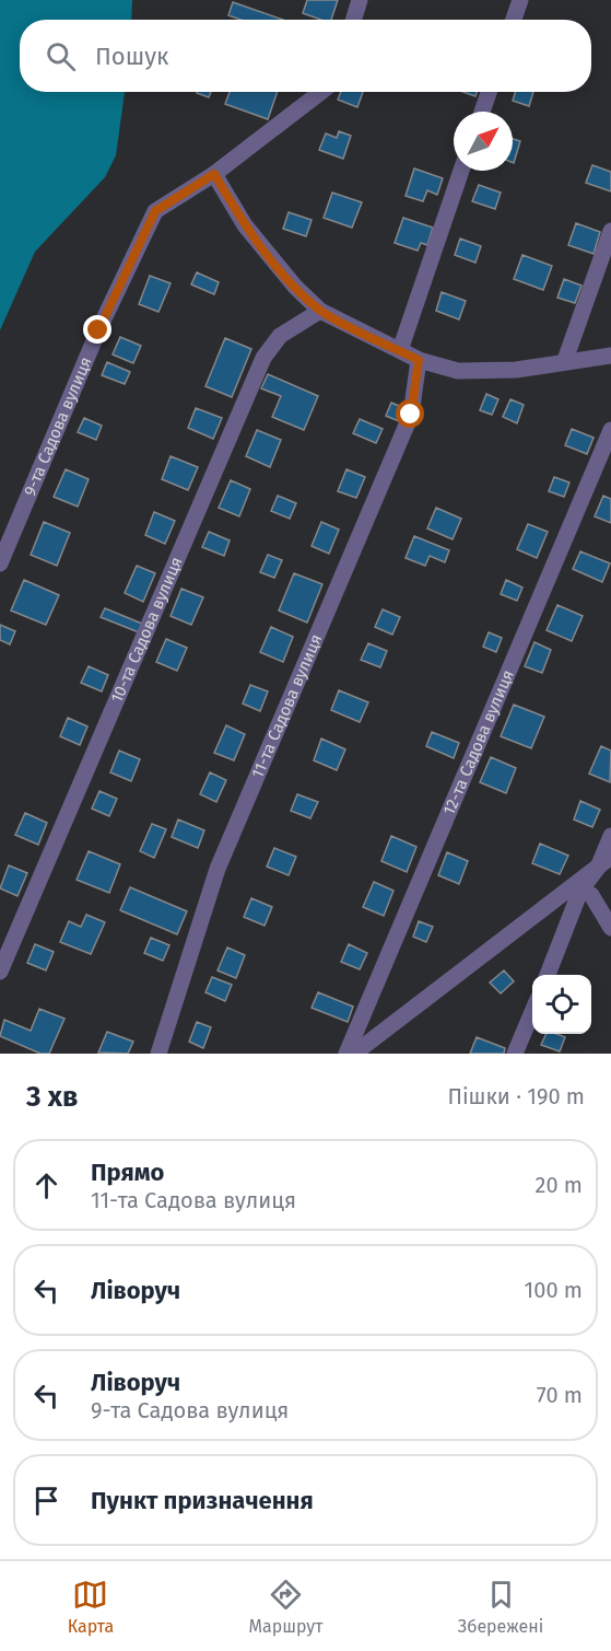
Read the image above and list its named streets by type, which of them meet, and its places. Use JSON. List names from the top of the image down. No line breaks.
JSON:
{"streets":{"street":["9-та Садова вулиця","10-та Садова вулиця","11-та Садова вулиця","12-та Садова вулиця"]},"north":"top right","page":{"search":"Пошук","heading":["3 хв","Пішки · 190 m"],"list":[["Прямо","11-та Садова вулиця","20 m"],["Ліворуч","100 m"],["Ліворуч","9-та Садова вулиця","70 m"],"Пункт призначення"],"nav":["Карта","Маршрут","Збережені"]}}
